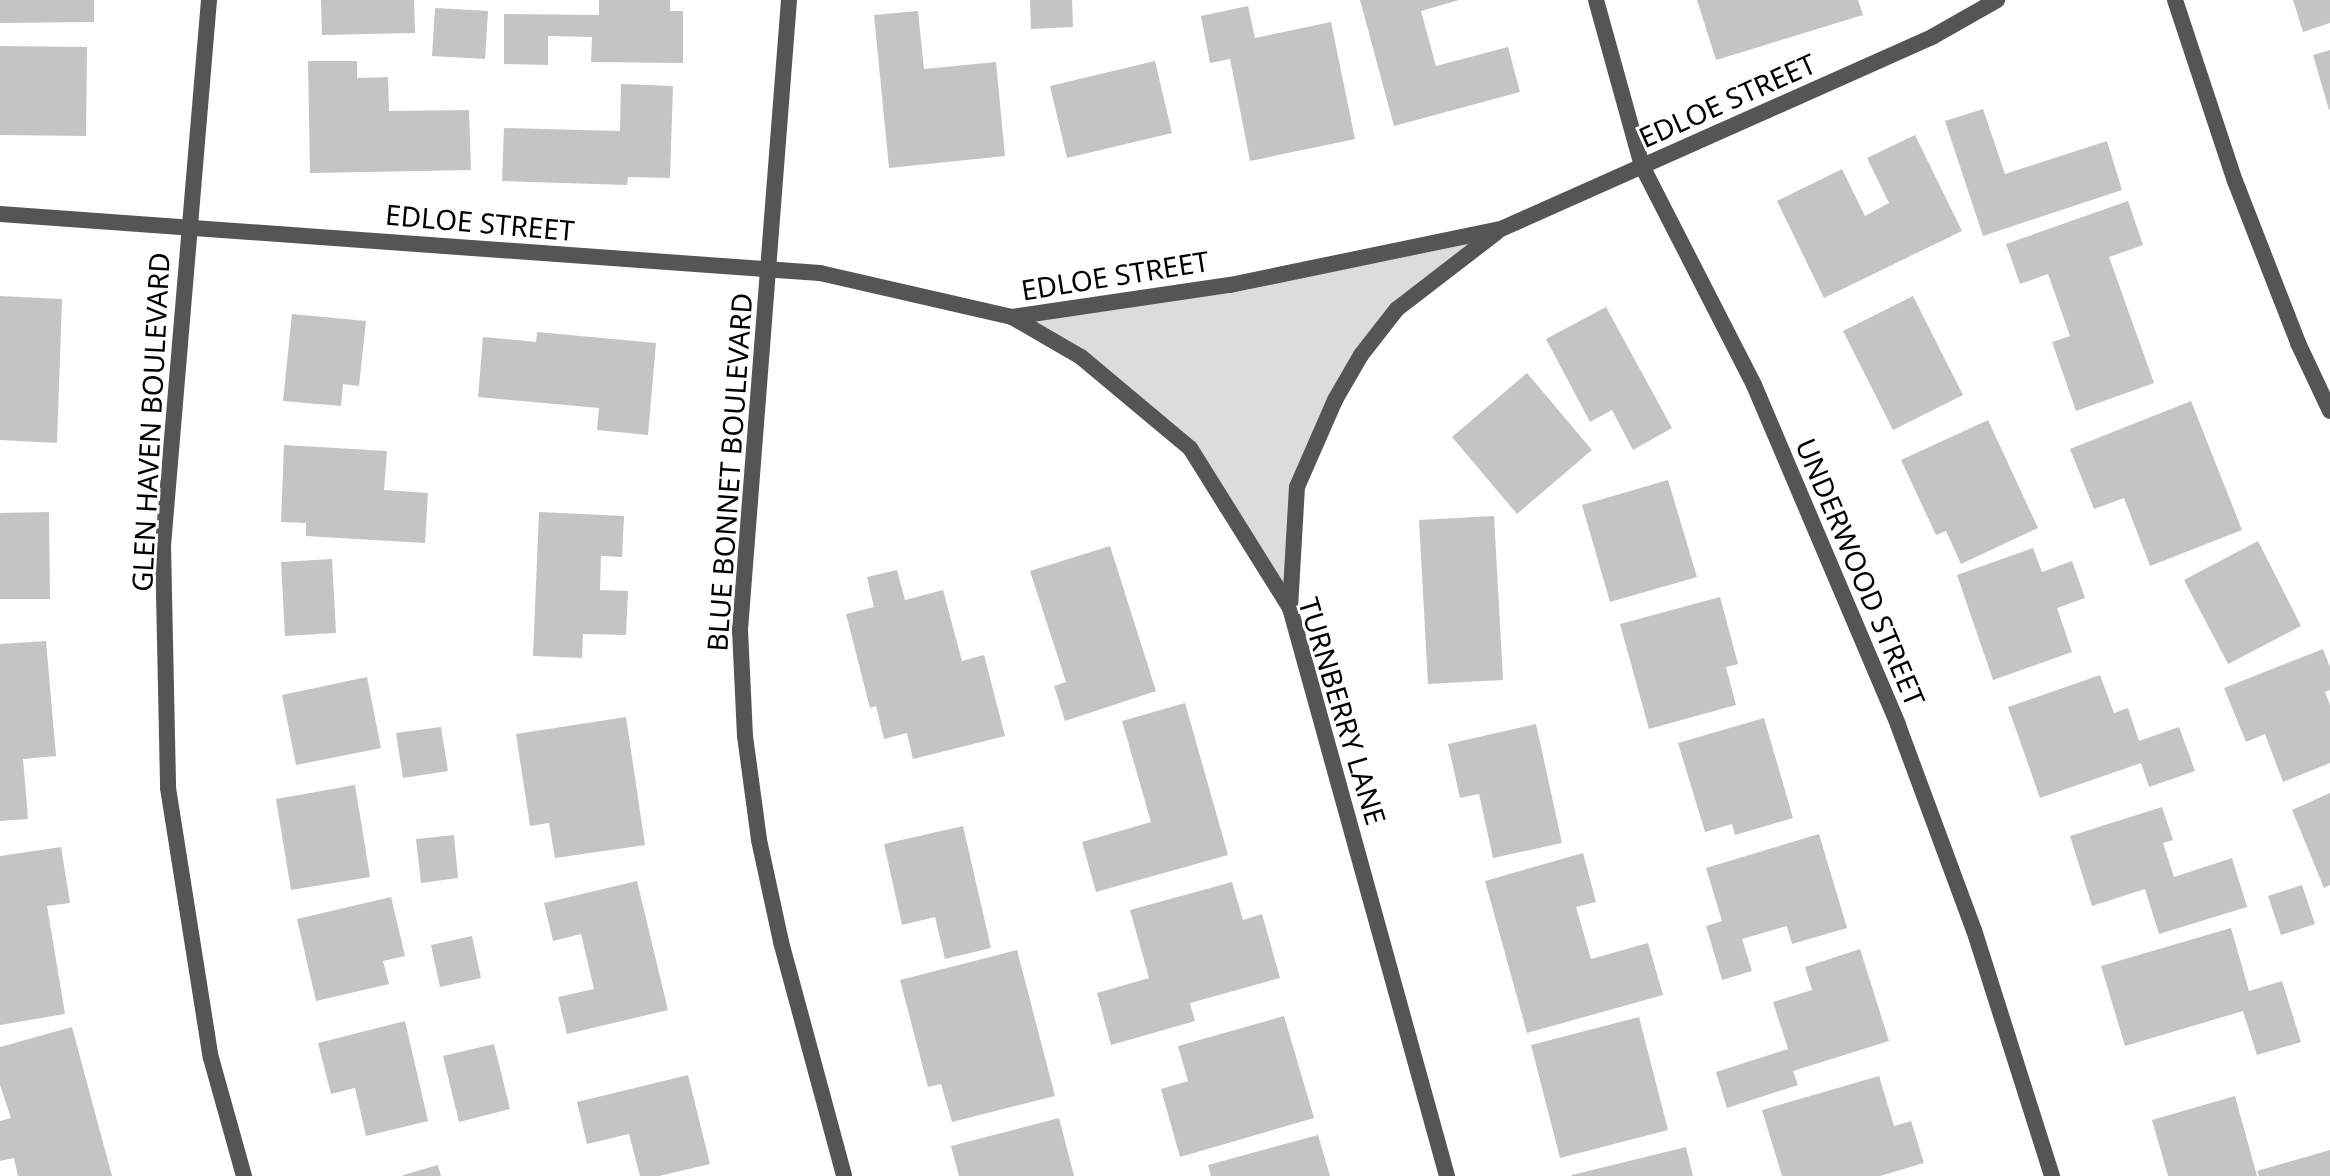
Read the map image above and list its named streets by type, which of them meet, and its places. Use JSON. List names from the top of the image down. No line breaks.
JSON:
{"streets":{"street":["EDLOE STREET","GLEN HAVEN BOULEVARD","BLUE BONNET BOULEVARD","UNDERWOOD STREET","TURNBERRY LANE"]},"crossings":[["EDLOE STREET","GLEN HAVEN BOULEVARD"],["EDLOE STREET","BLUE BONNET BOULEVARD"],["EDLOE STREET","UNDERWOOD STREET"],["EDLOE STREET","TURNBERRY LANE"]]}
